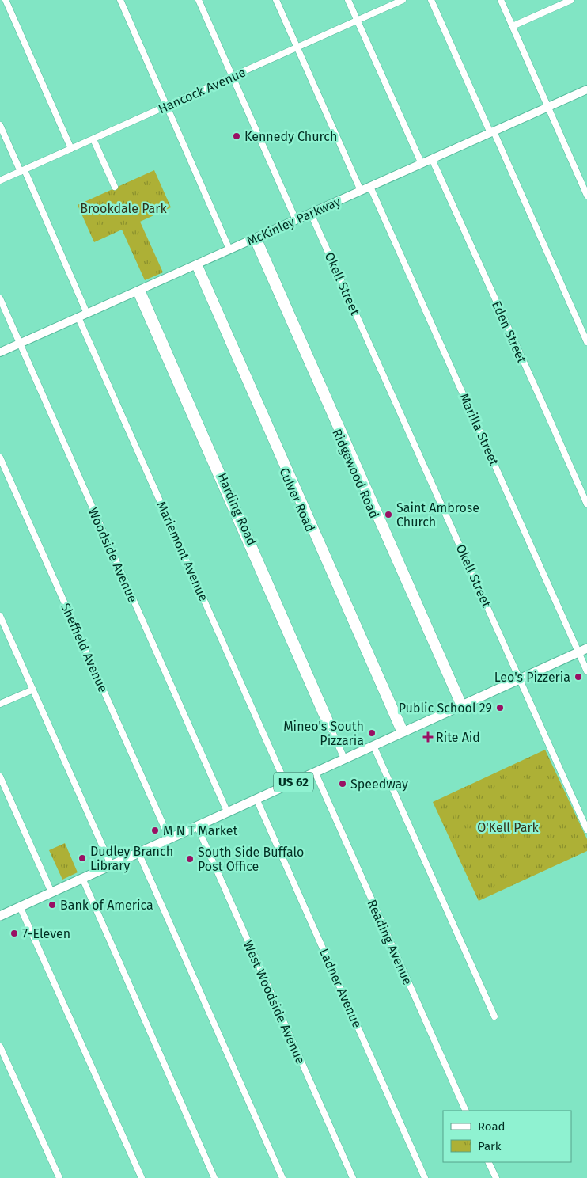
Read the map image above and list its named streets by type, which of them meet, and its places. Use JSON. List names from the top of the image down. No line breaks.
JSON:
{"streets":{"main road":["US 62"],"street":["Hancock Avenue","McKinley Parkway","Okell Street","Eden Street","Marilla Street","Ridgewood Road","Culver Road","Harding Road","Mariemont Avenue","Woodside Avenue","Sheffield Avenue","Reading Avenue","Ladner Avenue","West Woodside Avenue"]},"crossings":[["McKinley Parkway","Okell Street"],["McKinley Parkway","Eden Street"],["McKinley Parkway","Marilla Street"],["McKinley Parkway","Ridgewood Road"],["McKinley Parkway","Culver Road"],["McKinley Parkway","Harding Road"],["McKinley Parkway","Mariemont Avenue"],["McKinley Parkway","Woodside Avenue"],["Okell Street","US 62"],["Marilla Street","US 62"],["Ridgewood Road","US 62"],["Culver Road","US 62"],["Harding Road","US 62"],["Mariemont Avenue","US 62"],["Woodside Avenue","US 62"],["Sheffield Avenue","US 62"],["US 62","Reading Avenue"],["US 62","Ladner Avenue"],["US 62","West Woodside Avenue"]],"parks":["Brookdale Park","O'Kell Park"],"places":{"other":["Kennedy Church","Saint Ambrose Church","Leo's Pizzeria","Public School 29","Mineo's South Pizzaria","Speedway","M N T Market","Dudley Branch Library","South Side Buffalo Post Office","Bank of America","7-Eleven"],"health":["Rite Aid"]},"legend":["Road","Park"]}
